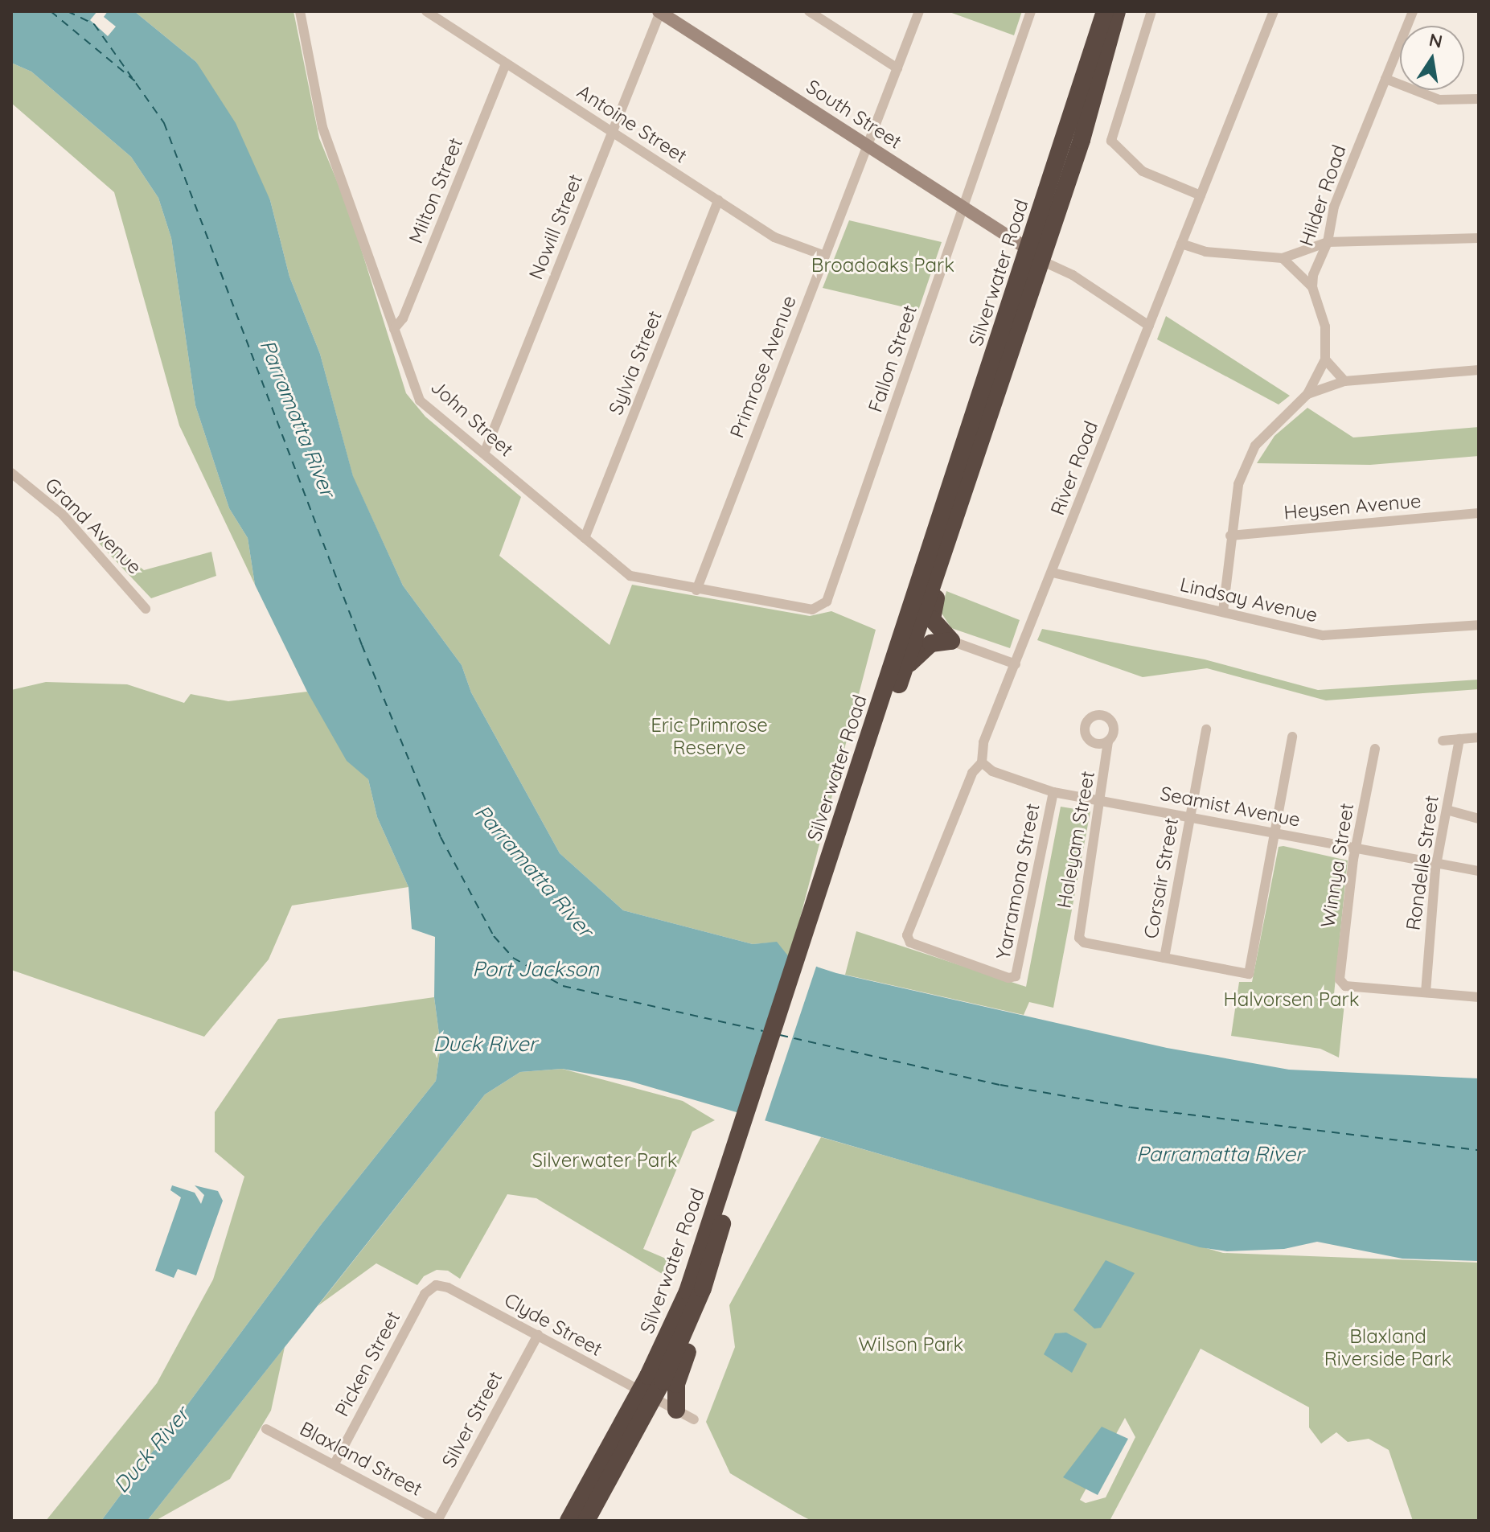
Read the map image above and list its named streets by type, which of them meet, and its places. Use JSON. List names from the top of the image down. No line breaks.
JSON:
{"streets":{"highway":["Silverwater Road"],"street":["South Street","Antoine Street","Milton Street","Hilder Road","Nowill Street","Fallon Street","Sylvia Street","Primrose Avenue","John Street","River Road","Heysen Avenue","Grand Avenue","Lindsay Avenue","Seamist Avenue","Haleyam Street","Rondelle Street","Winnya Street","Corsair Street","Yarramona Street","Clyde Street","Picken Street","Silver Street","Blaxland Street"]},"crossings":[["South Street","Nowill Street"],["South Street","Silverwater Road"],["South Street","Fallon Street"],["South Street","Primrose Avenue"],["South Street","River Road"],["Antoine Street","Milton Street"],["Antoine Street","Nowill Street"],["Antoine Street","Sylvia Street"],["Antoine Street","Primrose Avenue"],["Milton Street","John Street"],["Nowill Street","John Street"],["Silverwater Road","Clyde Street"],["Fallon Street","John Street"],["Sylvia Street","John Street"],["Primrose Avenue","John Street"],["River Road","Lindsay Avenue"],["River Road","Seamist Avenue"],["River Road","Yarramona Street"],["Seamist Avenue","Haleyam Street"],["Seamist Avenue","Rondelle Street"],["Seamist Avenue","Winnya Street"],["Seamist Avenue","Corsair Street"],["Seamist Avenue","Yarramona Street"],["Haleyam Street","Corsair Street"],["Rondelle Street","Winnya Street"],["Clyde Street","Picken Street"],["Clyde Street","Silver Street"],["Picken Street","Blaxland Street"],["Silver Street","Blaxland Street"]],"water":["Parramatta River","Port Jackson","Duck River"],"parks":["Broadoaks Park","Eric Primrose Reserve","Halvorsen Park","Silverwater Park","Blaxland Riverside Park","Wilson Park"],"north":"top"}
